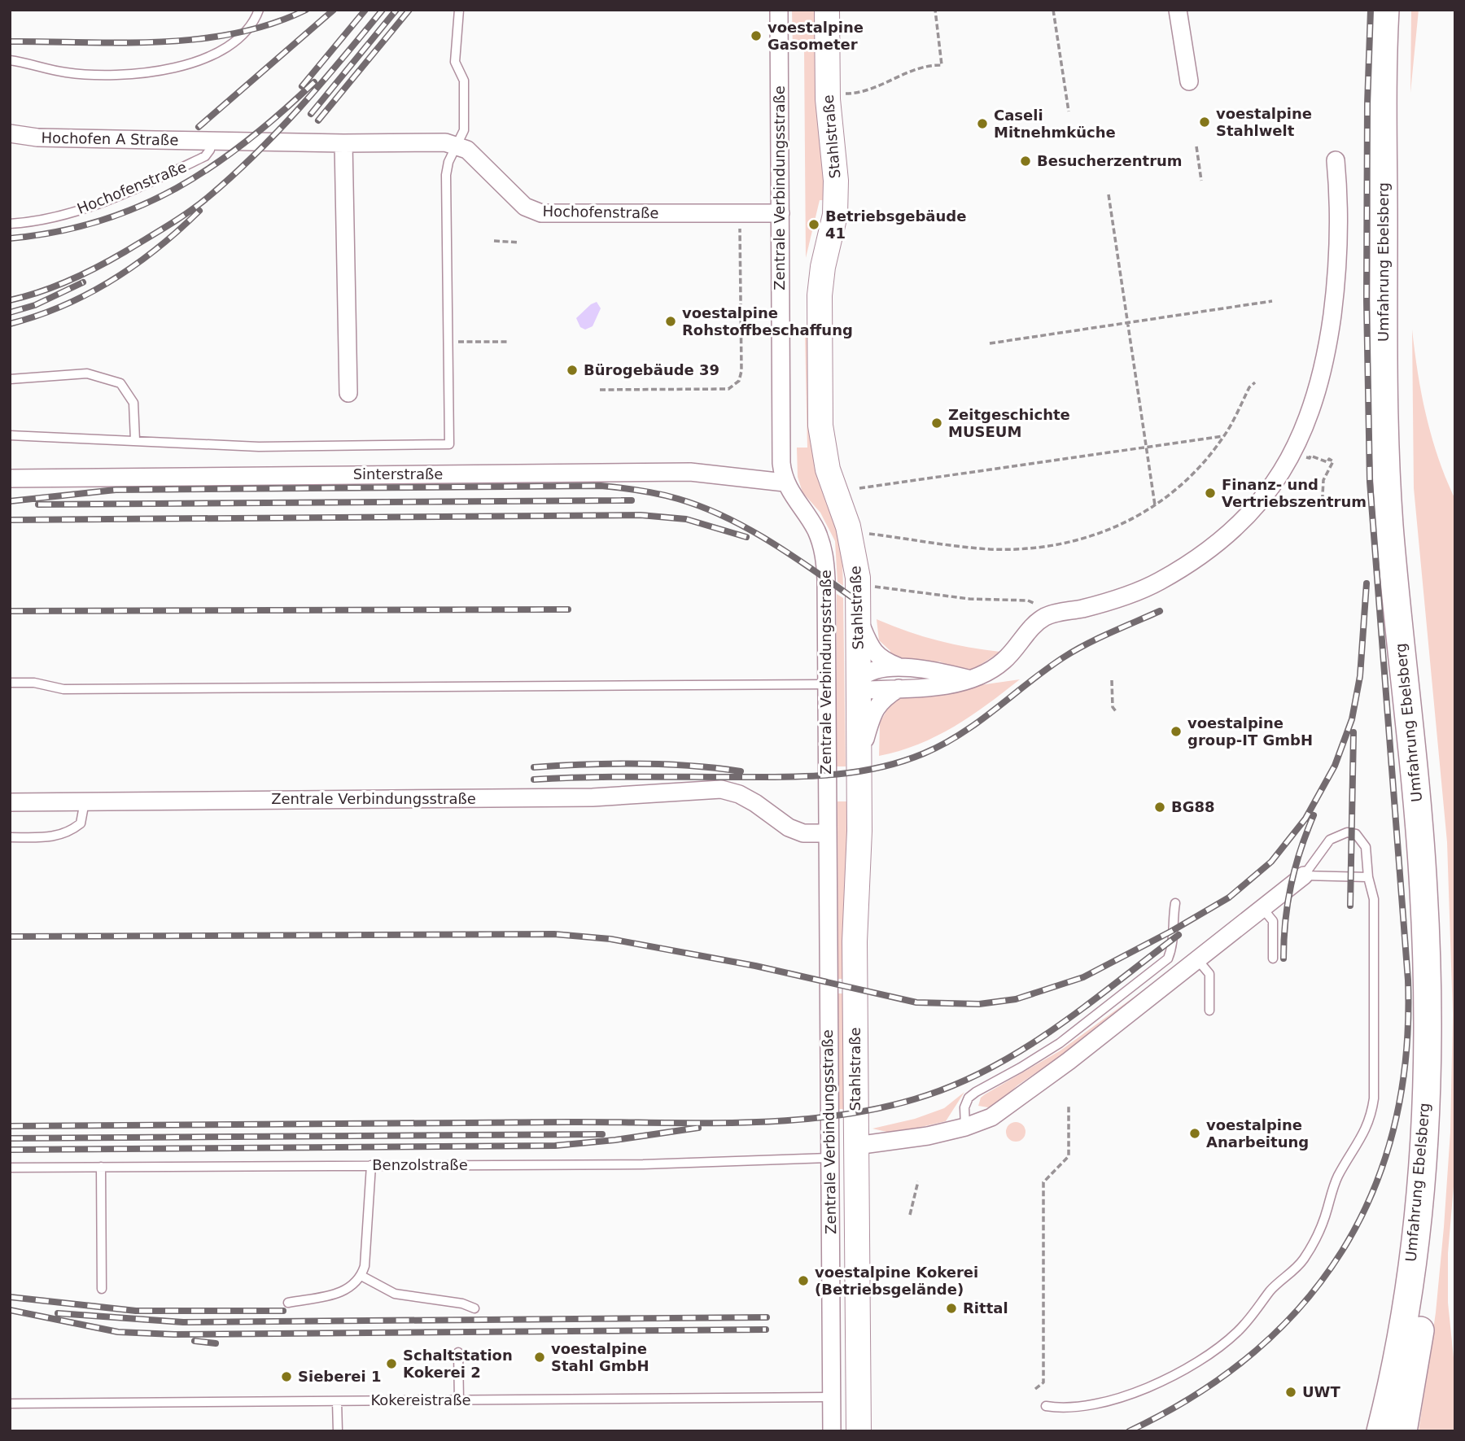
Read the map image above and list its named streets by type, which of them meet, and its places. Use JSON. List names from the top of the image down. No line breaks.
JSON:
{"streets":{"main road":["Umfahrung Ebelsberg"],"street":["Stahlstraße","Hochofen A Straße","Hochofenstraße","Zentrale Verbindungsstraße","Sinterstraße"],"lane":["Benzolstraße","Kokereistraße"]},"crossings":[["Hochofen A Straße","Hochofenstraße"],["Hochofenstraße","Zentrale Verbindungsstraße"],["Zentrale Verbindungsstraße","Sinterstraße"],["Zentrale Verbindungsstraße","Benzolstraße"],["Zentrale Verbindungsstraße","Kokereistraße"]],"places":["voestalpine Gasometer","voestalpine Stahlwelt","Caseli Mitnehmküche","Besucherzentrum","Betriebsgebäude 41","voestalpine Rohstoffbeschaffung","Bürogebäude 39","Zeitgeschichte MUSEUM","Finanz- und Vertriebszentrum","voestalpine group-IT GmbH","BG88","voestalpine Anarbeitung","voestalpine Kokerei (Betriebsgelände)","Rittal","voestalpine Stahl GmbH","Schaltstation Kokerei 2","Sieberei 1","UWT"]}
